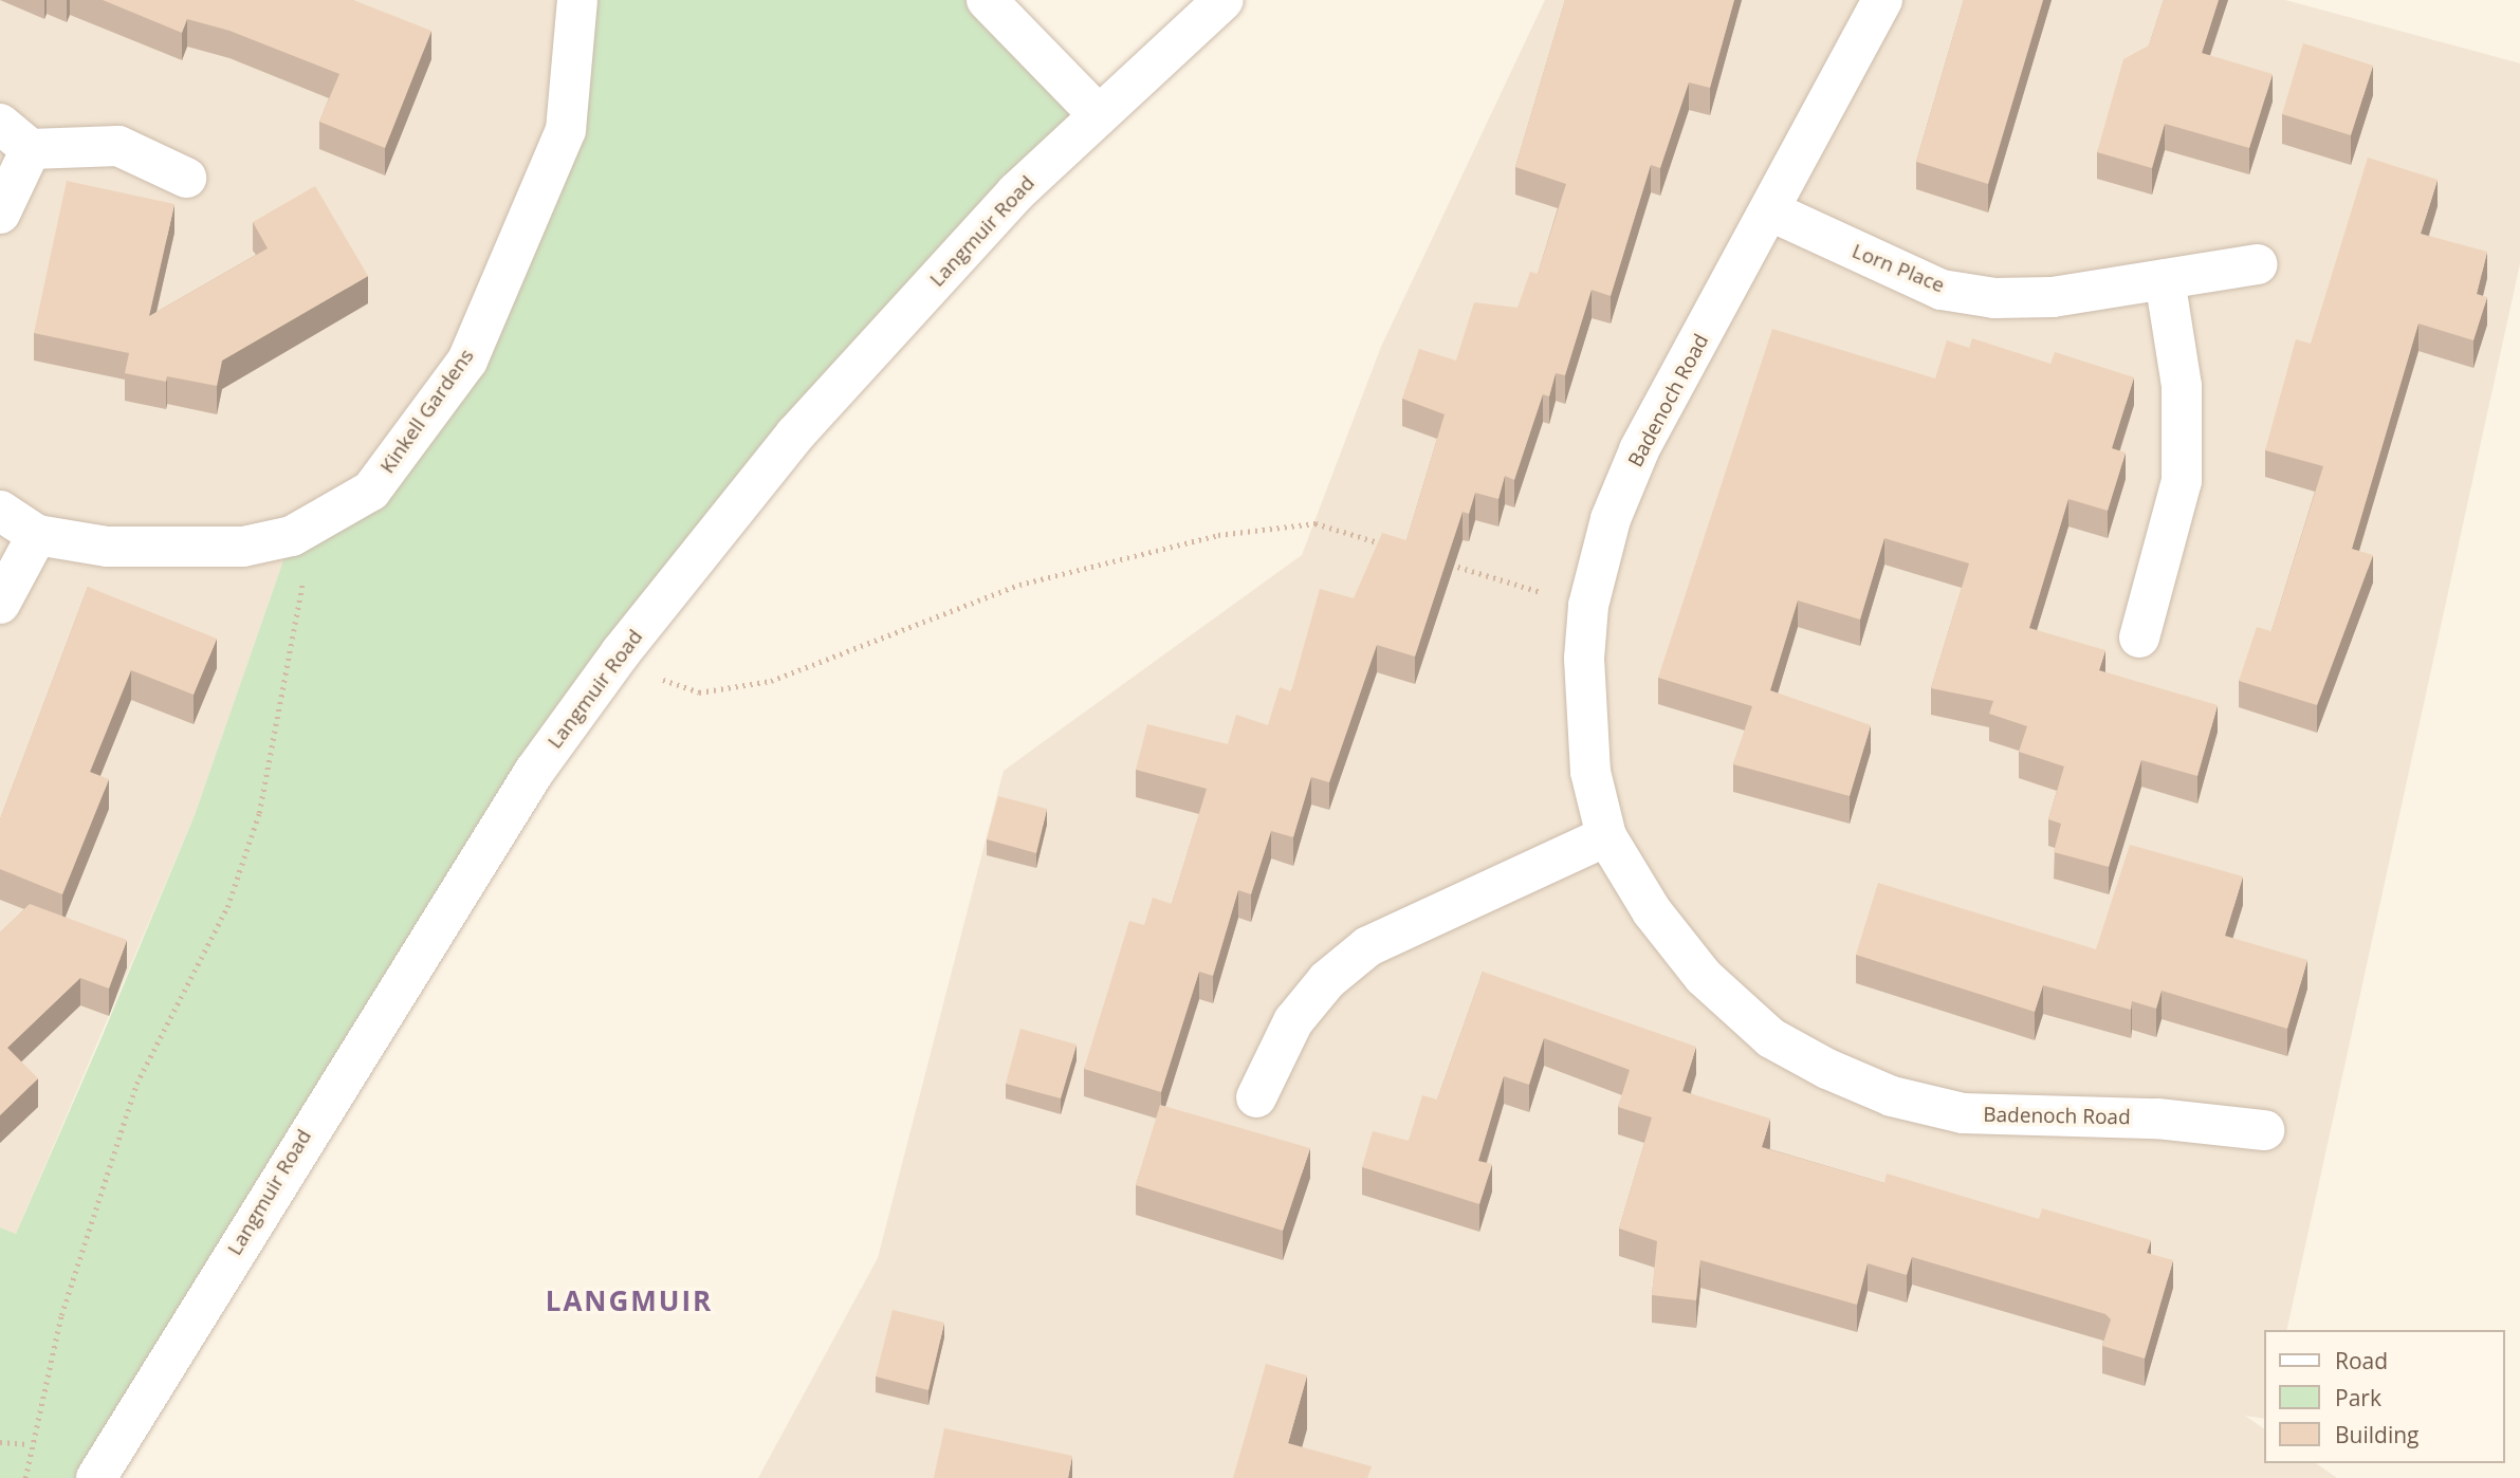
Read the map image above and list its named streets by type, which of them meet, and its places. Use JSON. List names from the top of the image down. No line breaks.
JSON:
{"streets":{"street":["Langmuir Road","Lorn Place","Badenoch Road","Kinkell Gardens"]},"crossings":[["Lorn Place","Badenoch Road"]],"districts":["LANGMUIR"],"legend":["Road","Park","Building"]}
